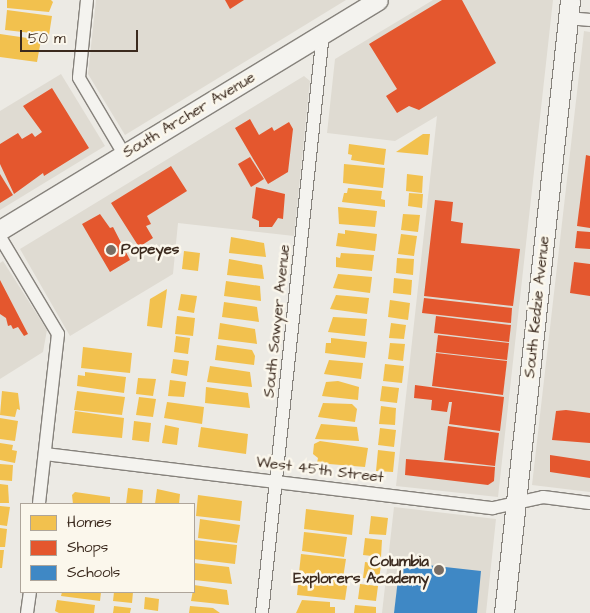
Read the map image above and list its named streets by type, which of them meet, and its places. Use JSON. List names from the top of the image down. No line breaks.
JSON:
{"streets":{"main road":["South Archer Avenue","South Kedzie Avenue"],"street":["South Sawyer Avenue","West 45th Street"]},"crossings":[["South Archer Avenue","South Sawyer Avenue"],["South Kedzie Avenue","West 45th Street"],["South Sawyer Avenue","West 45th Street"]],"places":["Popeyes","Columbia Explorers Academy"],"legend":["Homes","Shops","Schools"],"scale_bar":"50 m"}
